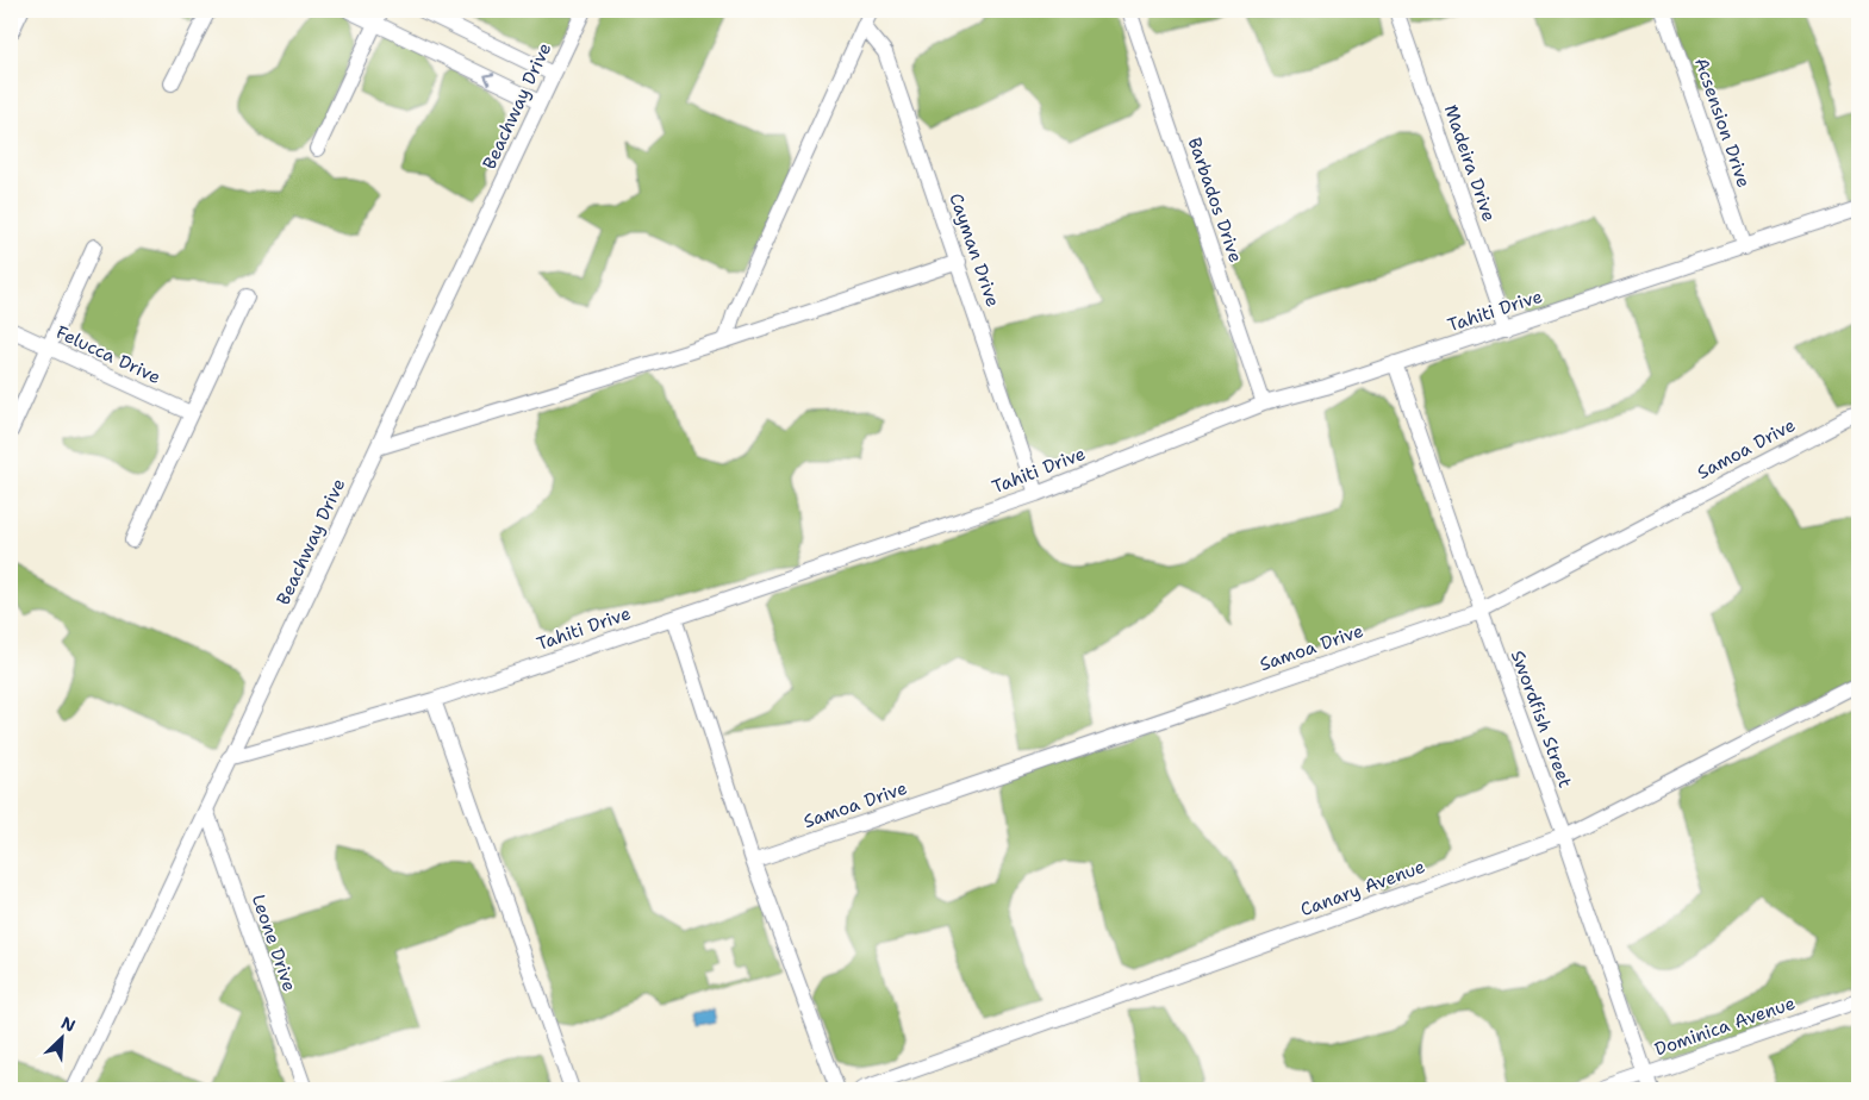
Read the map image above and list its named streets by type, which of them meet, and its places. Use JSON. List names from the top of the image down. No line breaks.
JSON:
{"streets":{"street":["Beachway Drive","Acsension Drive","Madeira Drive","Barbados Drive","Cayman Drive","Tahiti Drive","Felucca Drive","Samoa Drive","Swordfish Street","Canary Avenue","Leone Drive","Dominica Avenue"]},"crossings":[["Beachway Drive","Tahiti Drive"],["Beachway Drive","Leone Drive"],["Acsension Drive","Tahiti Drive"],["Madeira Drive","Tahiti Drive"],["Barbados Drive","Tahiti Drive"],["Cayman Drive","Tahiti Drive"],["Tahiti Drive","Swordfish Street"],["Samoa Drive","Swordfish Street"],["Swordfish Street","Canary Avenue"],["Swordfish Street","Dominica Avenue"]],"north":"top right"}
